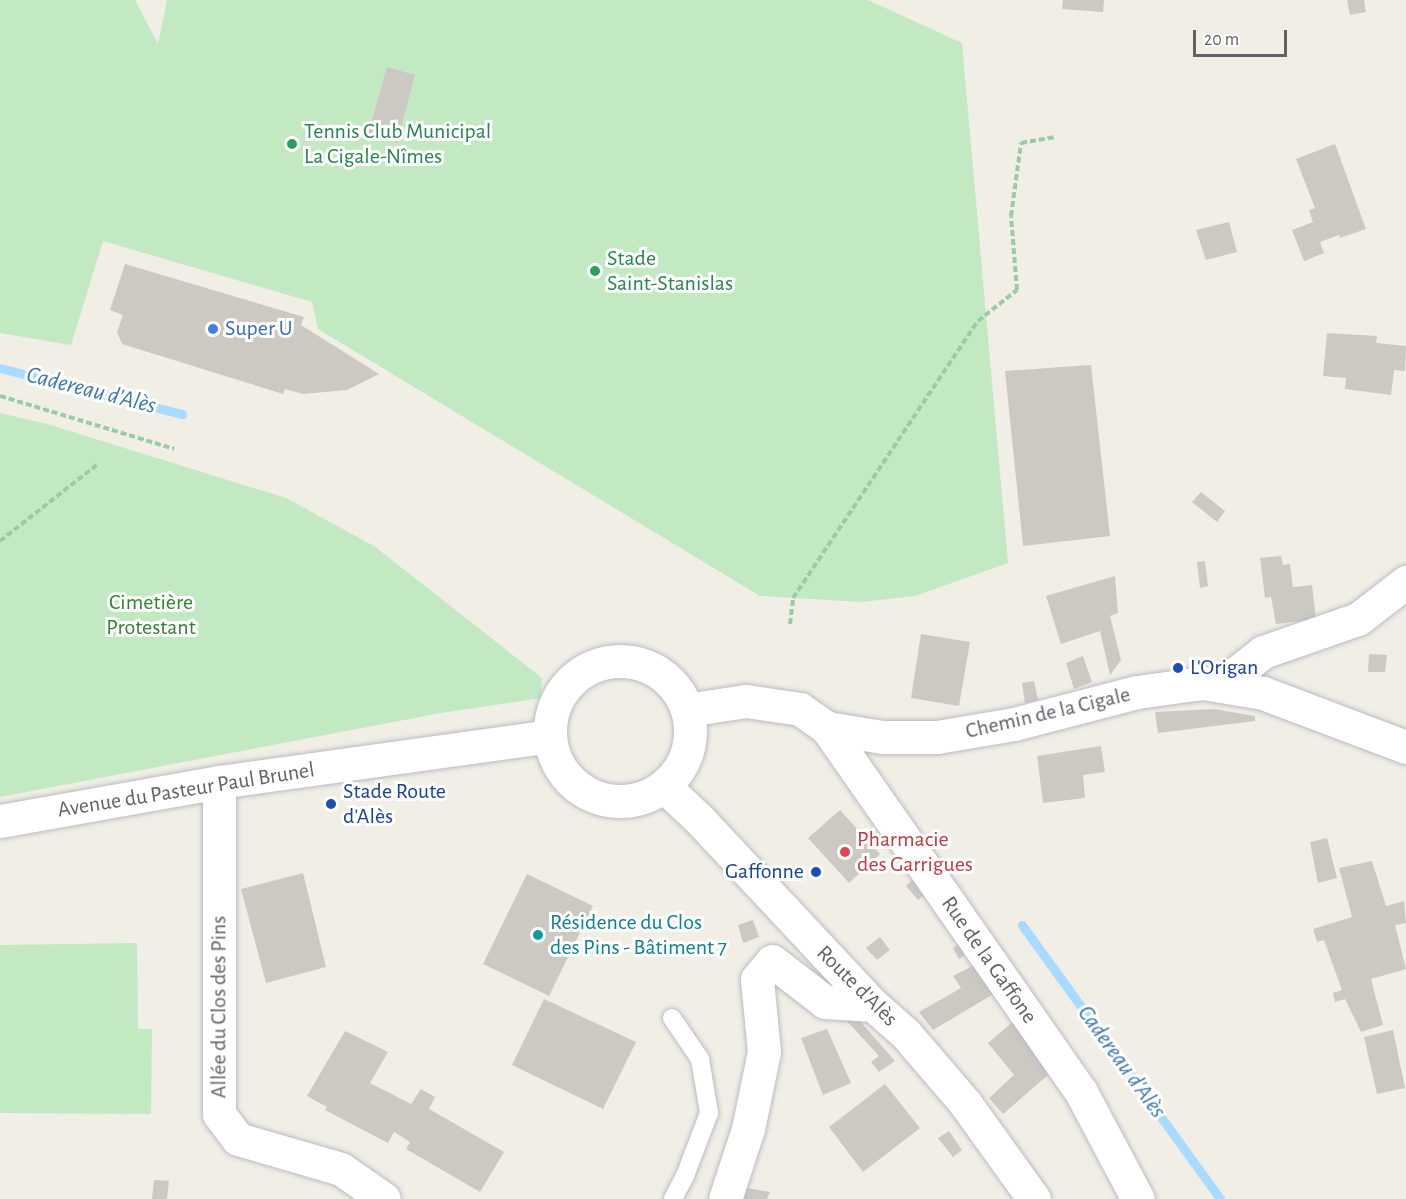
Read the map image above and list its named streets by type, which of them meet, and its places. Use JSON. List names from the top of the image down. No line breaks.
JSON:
{"streets":{"street":["Chemin de la Cigale","Avenue du Pasteur Paul Brunel","Rue de la Gaffone","Route d'Alès","Allée du Clos des Pins"]},"crossings":[["Chemin de la Cigale","Avenue du Pasteur Paul Brunel"],["Chemin de la Cigale","Rue de la Gaffone"],["Chemin de la Cigale","Route d'Alès"],["Avenue du Pasteur Paul Brunel","Route d'Alès"],["Avenue du Pasteur Paul Brunel","Allée du Clos des Pins"]],"water":["Cadereau d'Alès"],"parks":["Cimetière Protestant"],"places":["Tennis Club Municipal La Cigale-Nîmes","Stade Saint-Stanislas","Super U","L'Origan","Stade Route d'Alès","Pharmacie des Garrigues","Gaffonne","Résidence du Clos des Pins - Bâtiment 7"],"scale_bar":"20 m"}
